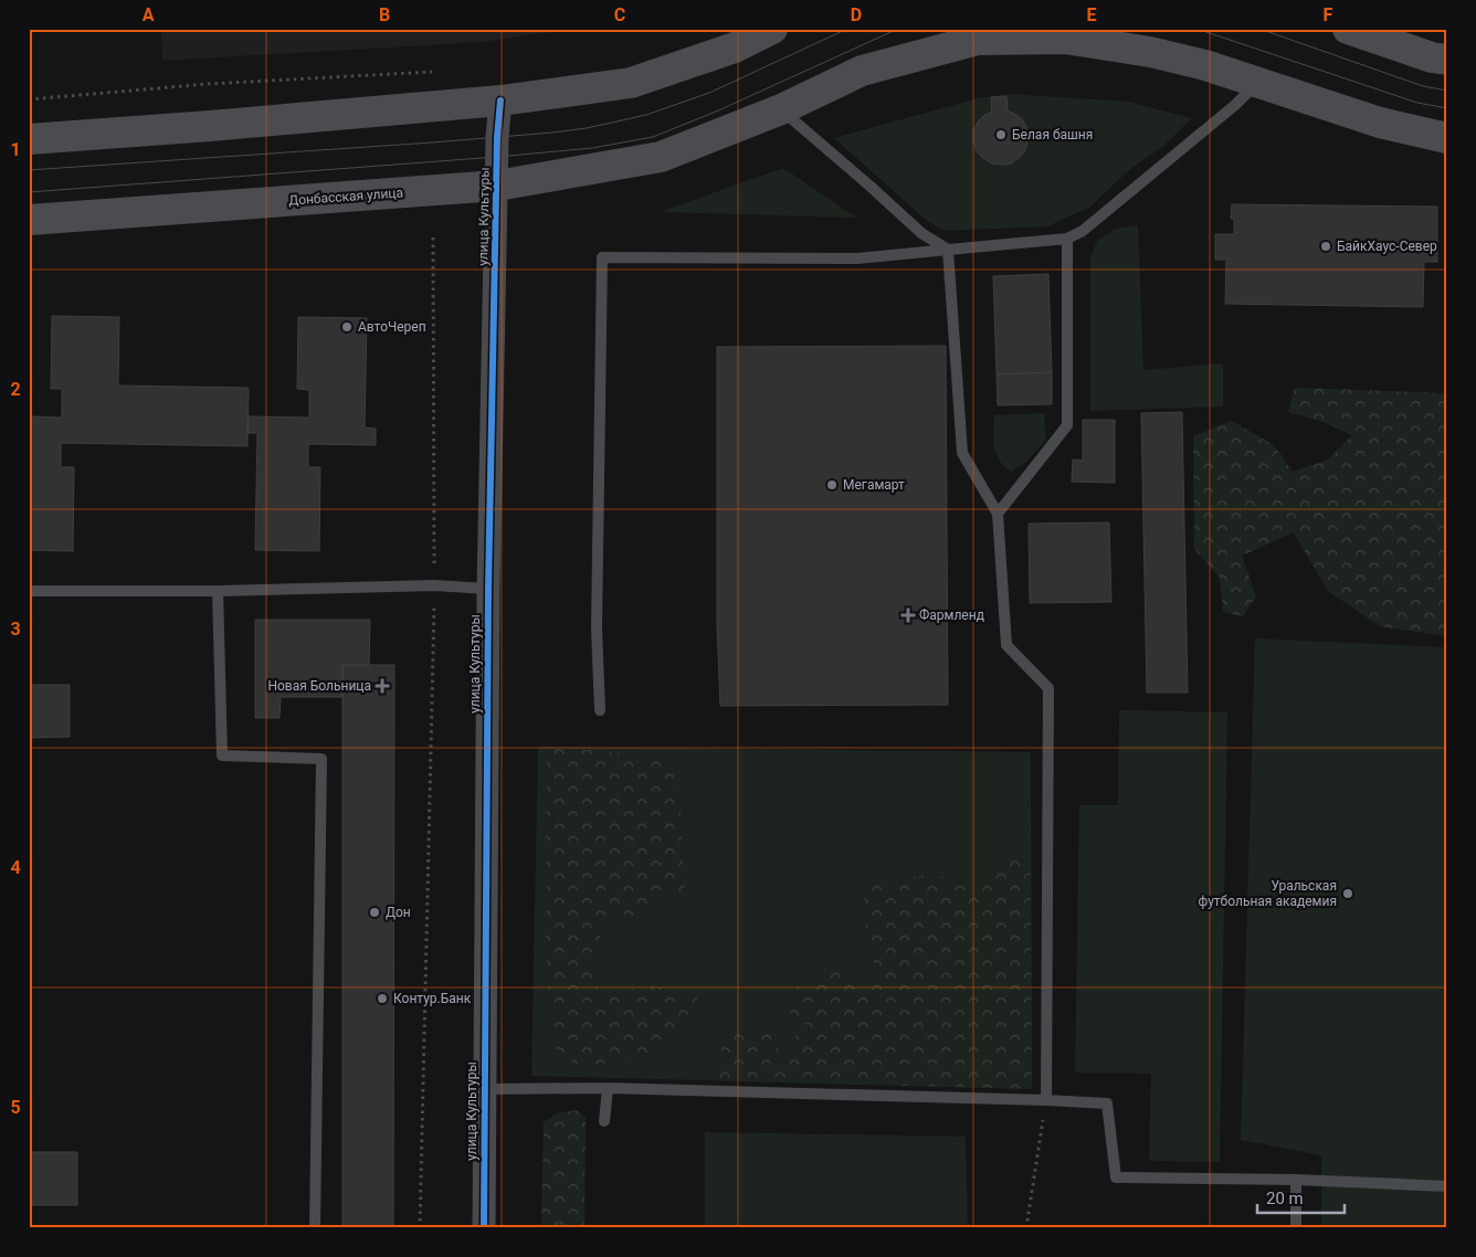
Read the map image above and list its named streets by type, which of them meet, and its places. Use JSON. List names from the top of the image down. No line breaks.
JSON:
{"streets":{"main road":["Донбасская улица"],"street":["улица Культуры"]},"crossings":[["Донбасская улица","улица Культуры"]],"places":{"other":["Белая башня","БайкХаус-Север","АвтоЧереп","Мегамарт","Уральская футбольная академия","Дон","Контур.Банк"],"health":["Фармленд","Новая Больница"]},"scale_bar":"20 m","grid":{"columns":["A","B","C","D","E","F"],"rows":["1","2","3","4","5"]}}
